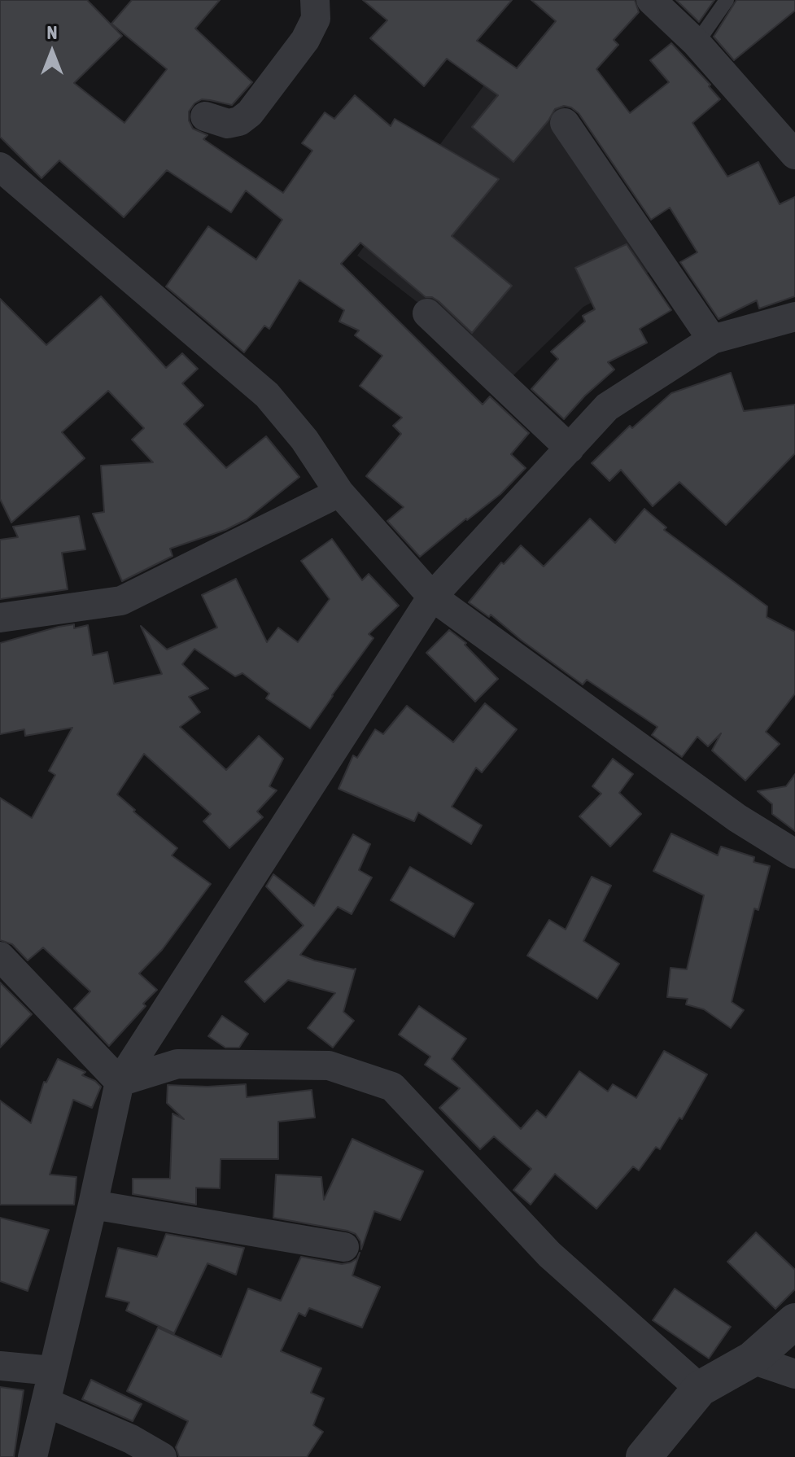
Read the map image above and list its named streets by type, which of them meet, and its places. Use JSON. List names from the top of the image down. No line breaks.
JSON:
{"north":"top"}
